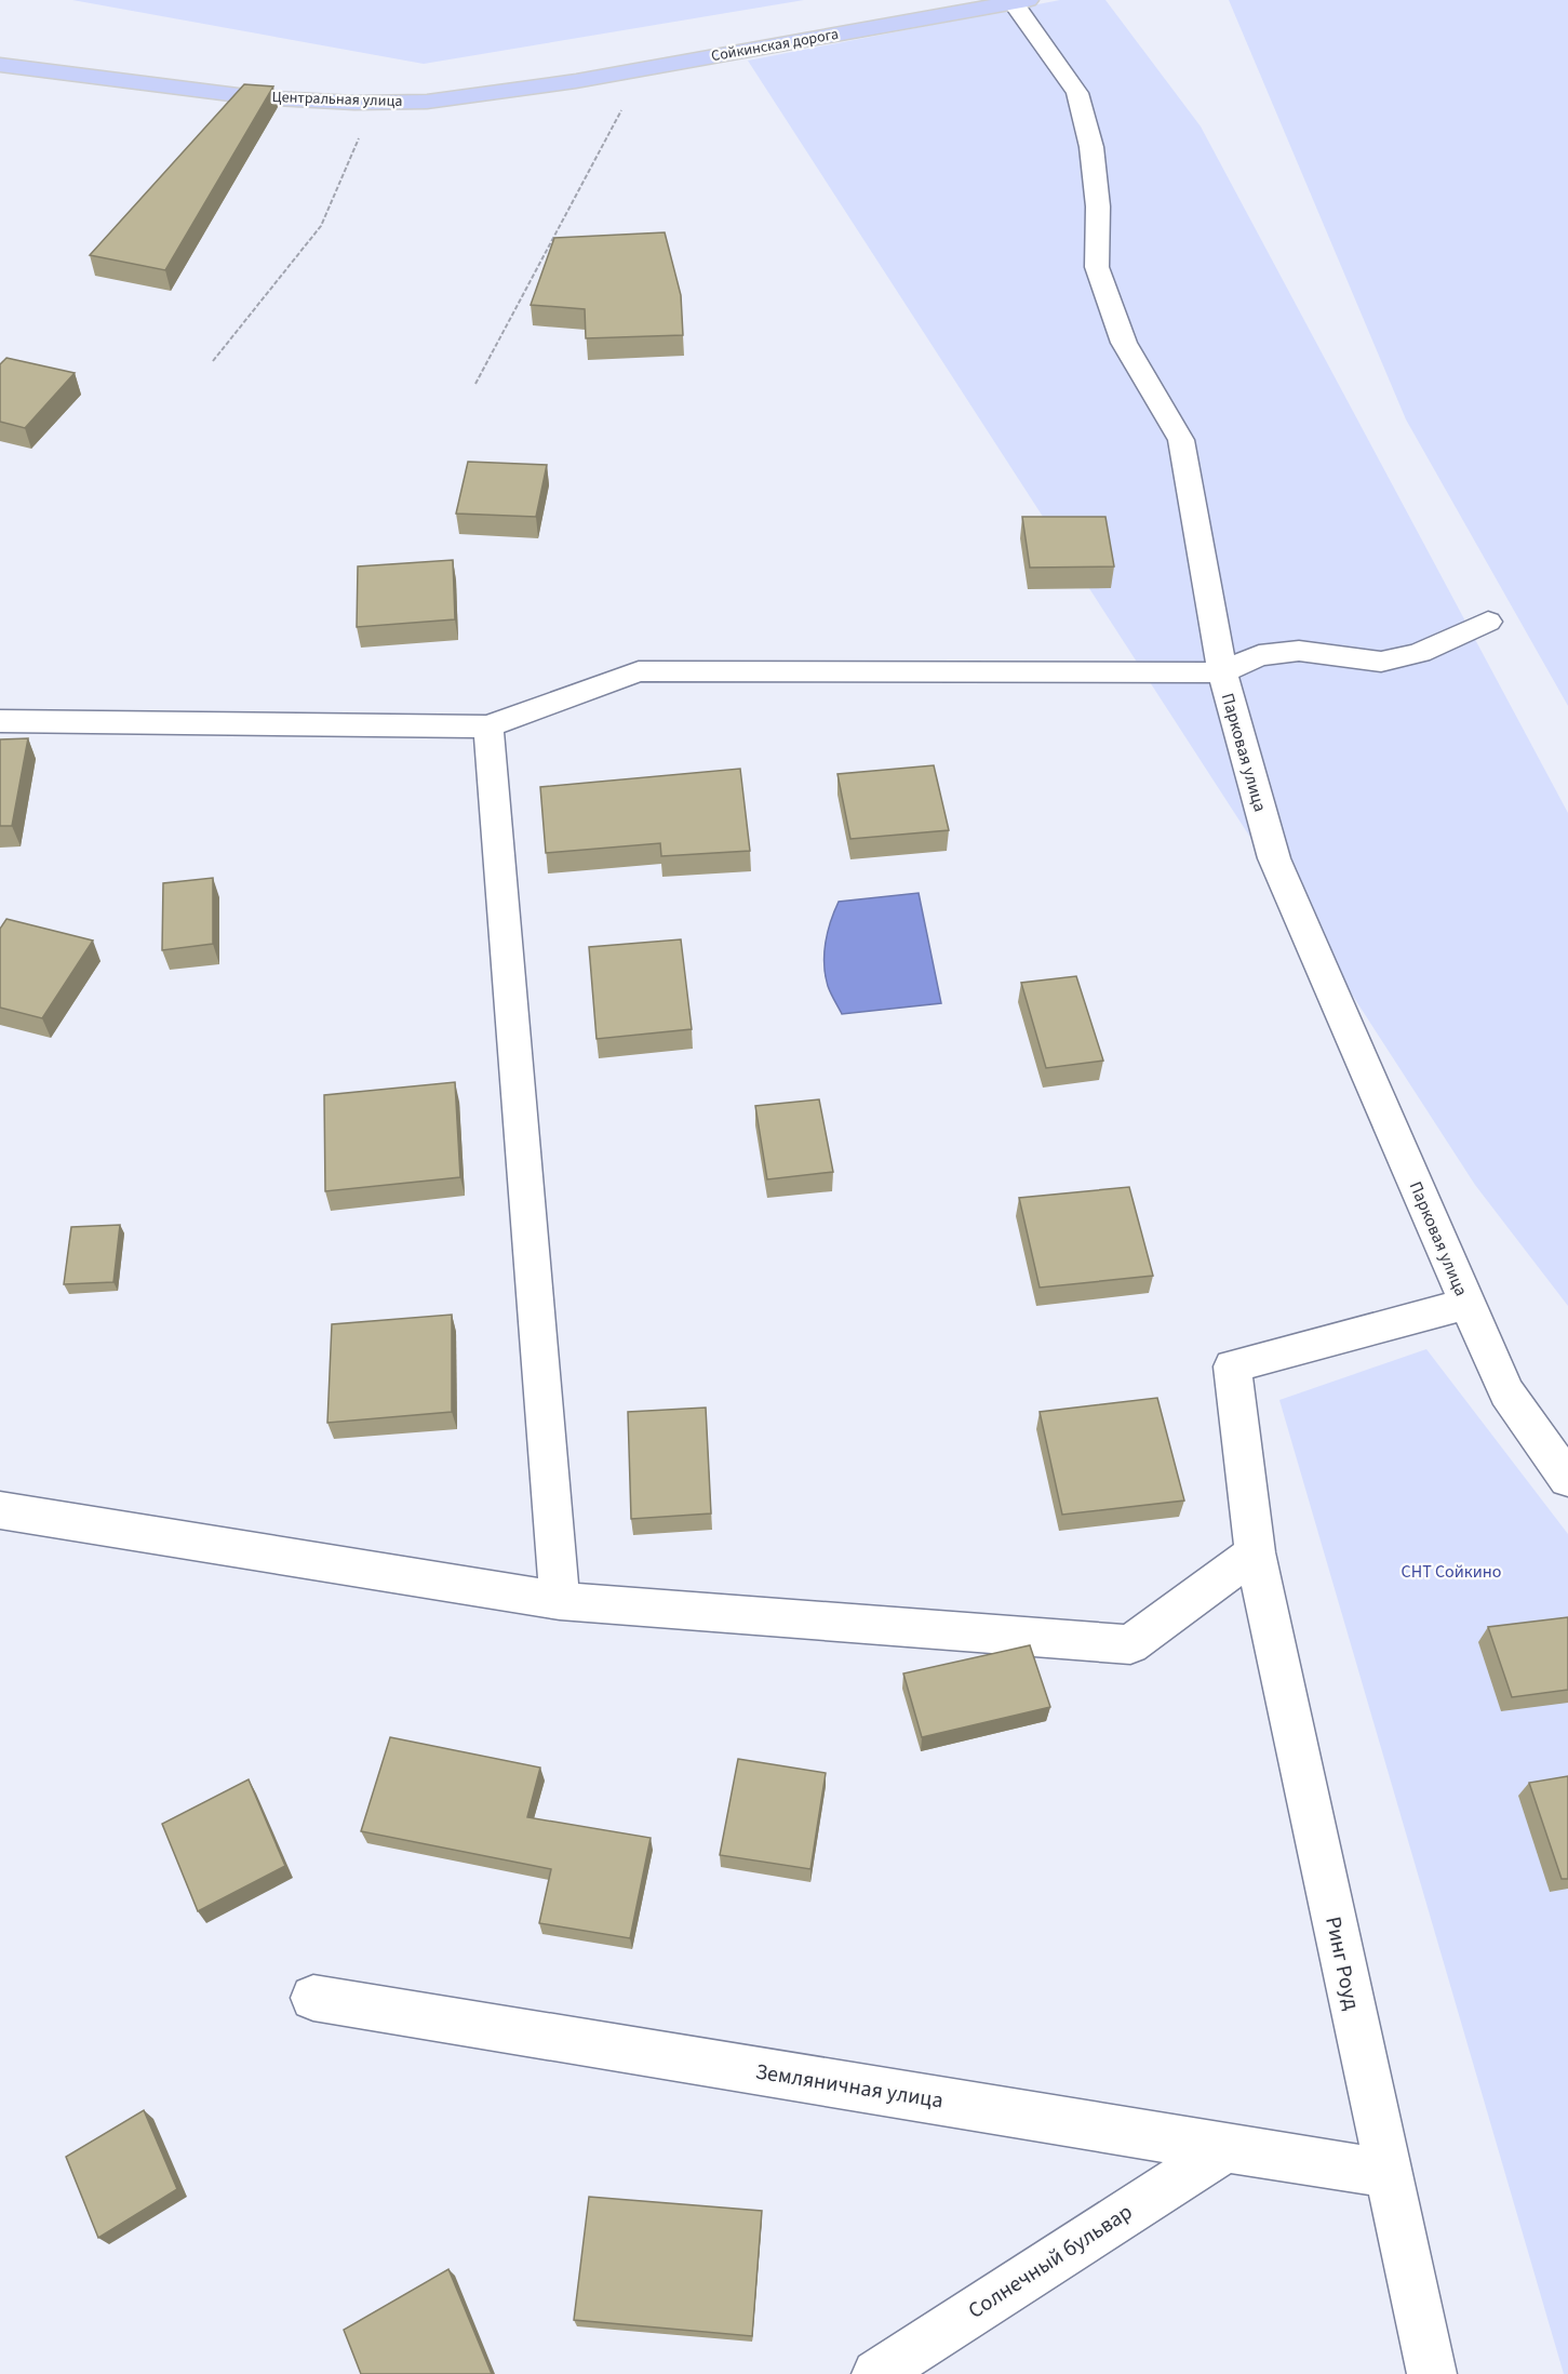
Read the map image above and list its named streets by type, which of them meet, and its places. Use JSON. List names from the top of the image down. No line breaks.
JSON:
{"streets":{"main road":["Сойкинская дорога","Центральная улица"],"street":["Парковая улица","Ринг Роуд","Земляничная улица","Солнечный бульвар"]},"crossings":[["Сойкинская дорога","Центральная улица"],["Сойкинская дорога","Парковая улица"],["Парковая улица","Ринг Роуд"],["Ринг Роуд","Земляничная улица"],["Земляничная улица","Солнечный бульвар"]],"parks":["СНТ Сойкино"]}
